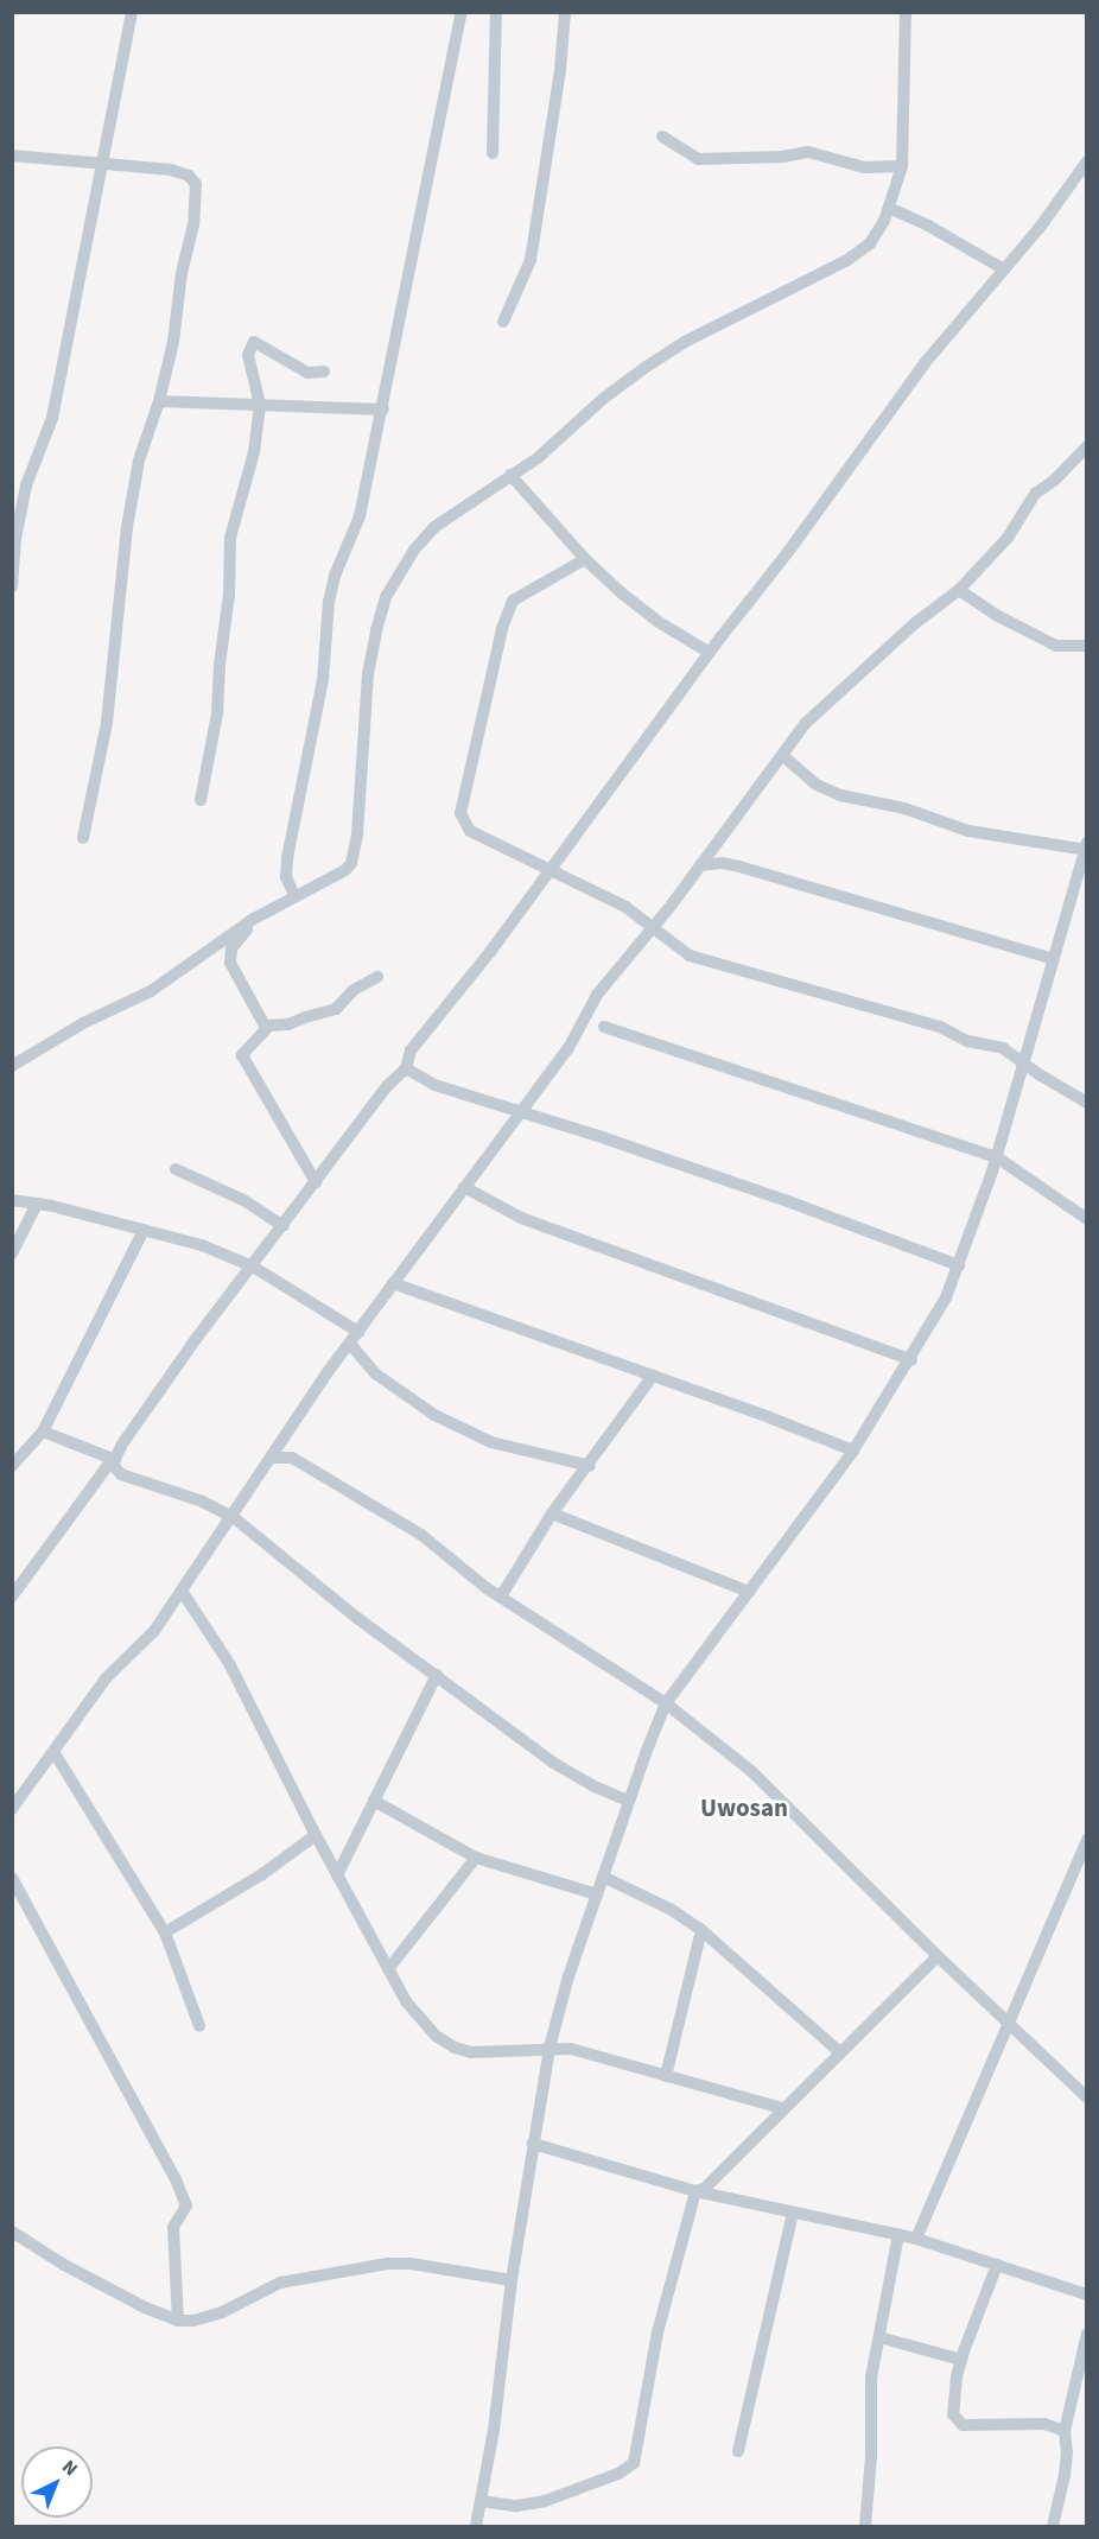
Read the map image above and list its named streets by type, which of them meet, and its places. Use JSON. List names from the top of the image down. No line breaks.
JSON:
{"districts":["Uwosan"],"north":"top right"}
